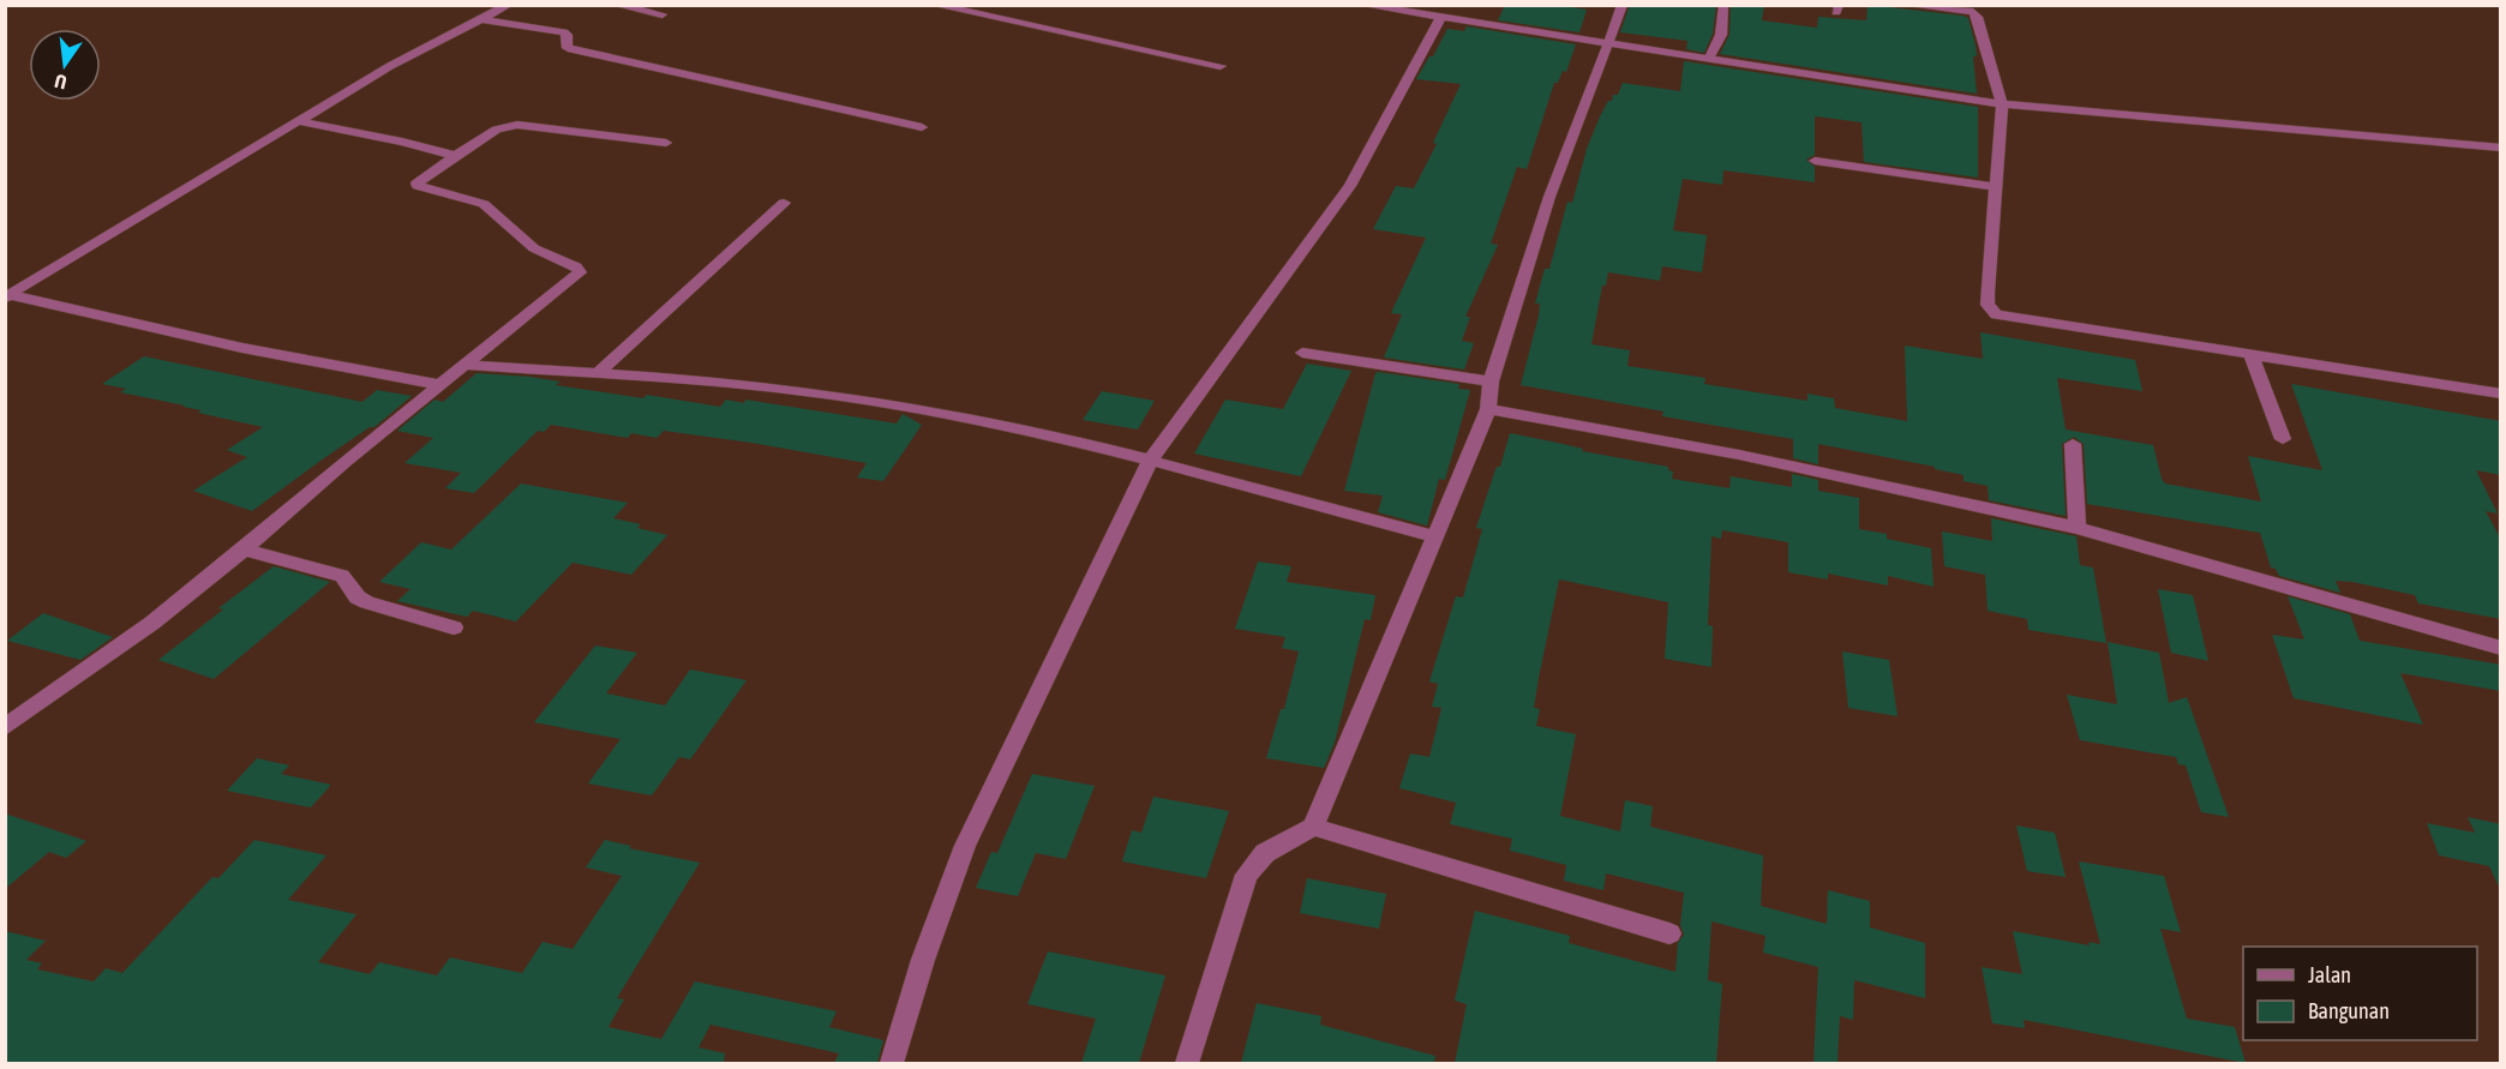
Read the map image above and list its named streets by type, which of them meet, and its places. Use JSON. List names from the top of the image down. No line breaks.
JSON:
{"legend":["Jalan","Bangunan"],"north":"bottom"}
